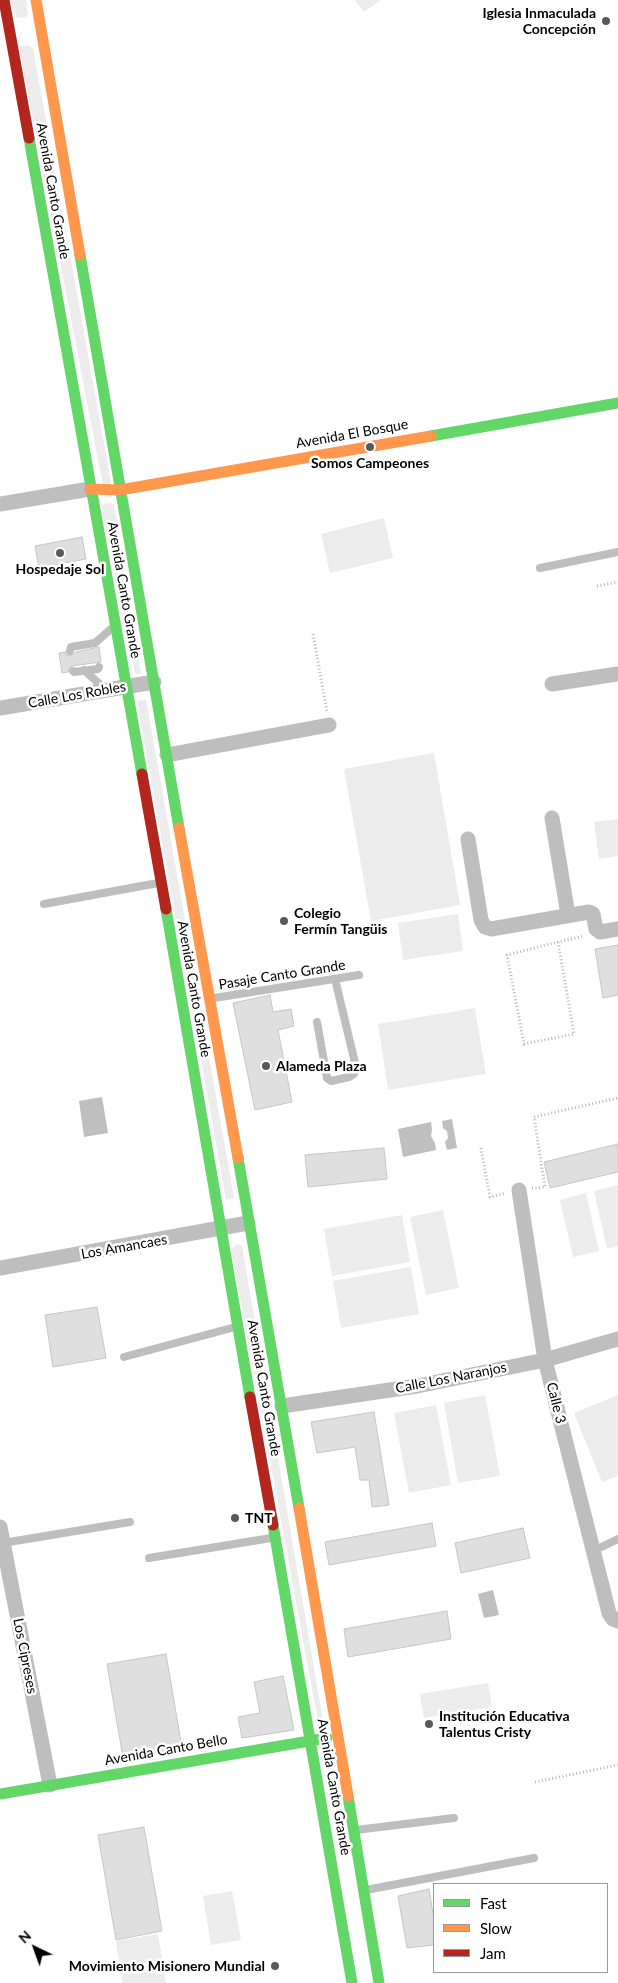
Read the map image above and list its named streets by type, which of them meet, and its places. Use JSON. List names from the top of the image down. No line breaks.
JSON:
{"streets":{"main road":["Avenida Canto Grande","Avenida El Bosque","Avenida Canto Bello"],"street":["Calle Los Robles","Los Amancaes","Calle Los Naranjos","Calle 3","Los Cipreses"],"lane":["Pasaje Canto Grande"]},"crossings":[["Avenida Canto Grande","Avenida El Bosque"],["Avenida Canto Grande","Calle Los Robles"],["Avenida Canto Grande","Pasaje Canto Grande"],["Avenida Canto Grande","Los Amancaes"],["Avenida Canto Grande","Calle Los Naranjos"],["Avenida Canto Grande","Avenida Canto Bello"],["Calle Los Naranjos","Calle 3"],["Los Cipreses","Avenida Canto Bello"]],"places":["Iglesia Inmaculada Concepción","Somos Campeones","Hospedaje Sol","Colegio Fermín Tangüis","Alameda Plaza","TNT","Institución Educativa Talentus Cristy","Movimiento Misionero Mundial"],"legend":["Fast","Slow","Jam"],"north":"top left"}
